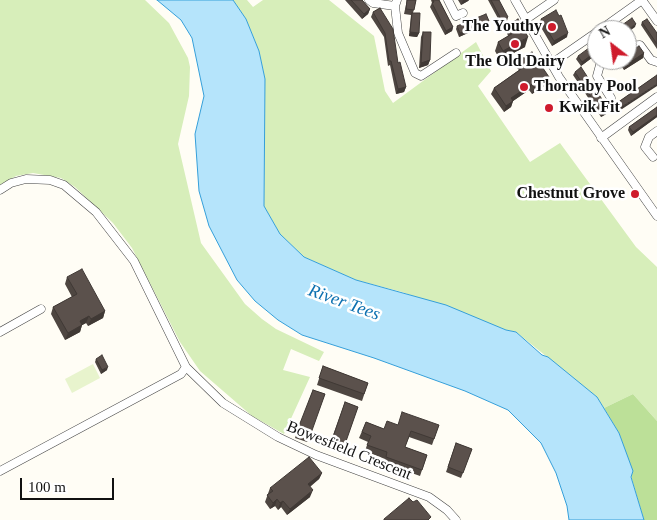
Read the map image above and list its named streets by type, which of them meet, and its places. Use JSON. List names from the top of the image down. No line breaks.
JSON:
{"streets":{"street":["Bowesfield Crescent"]},"water":["River Tees"],"places":["The Youthy","The Old Dairy","Thornaby Pool","Kwik Fit","Chestnut Grove"],"scale_bar":"100 m","north":"top left"}
